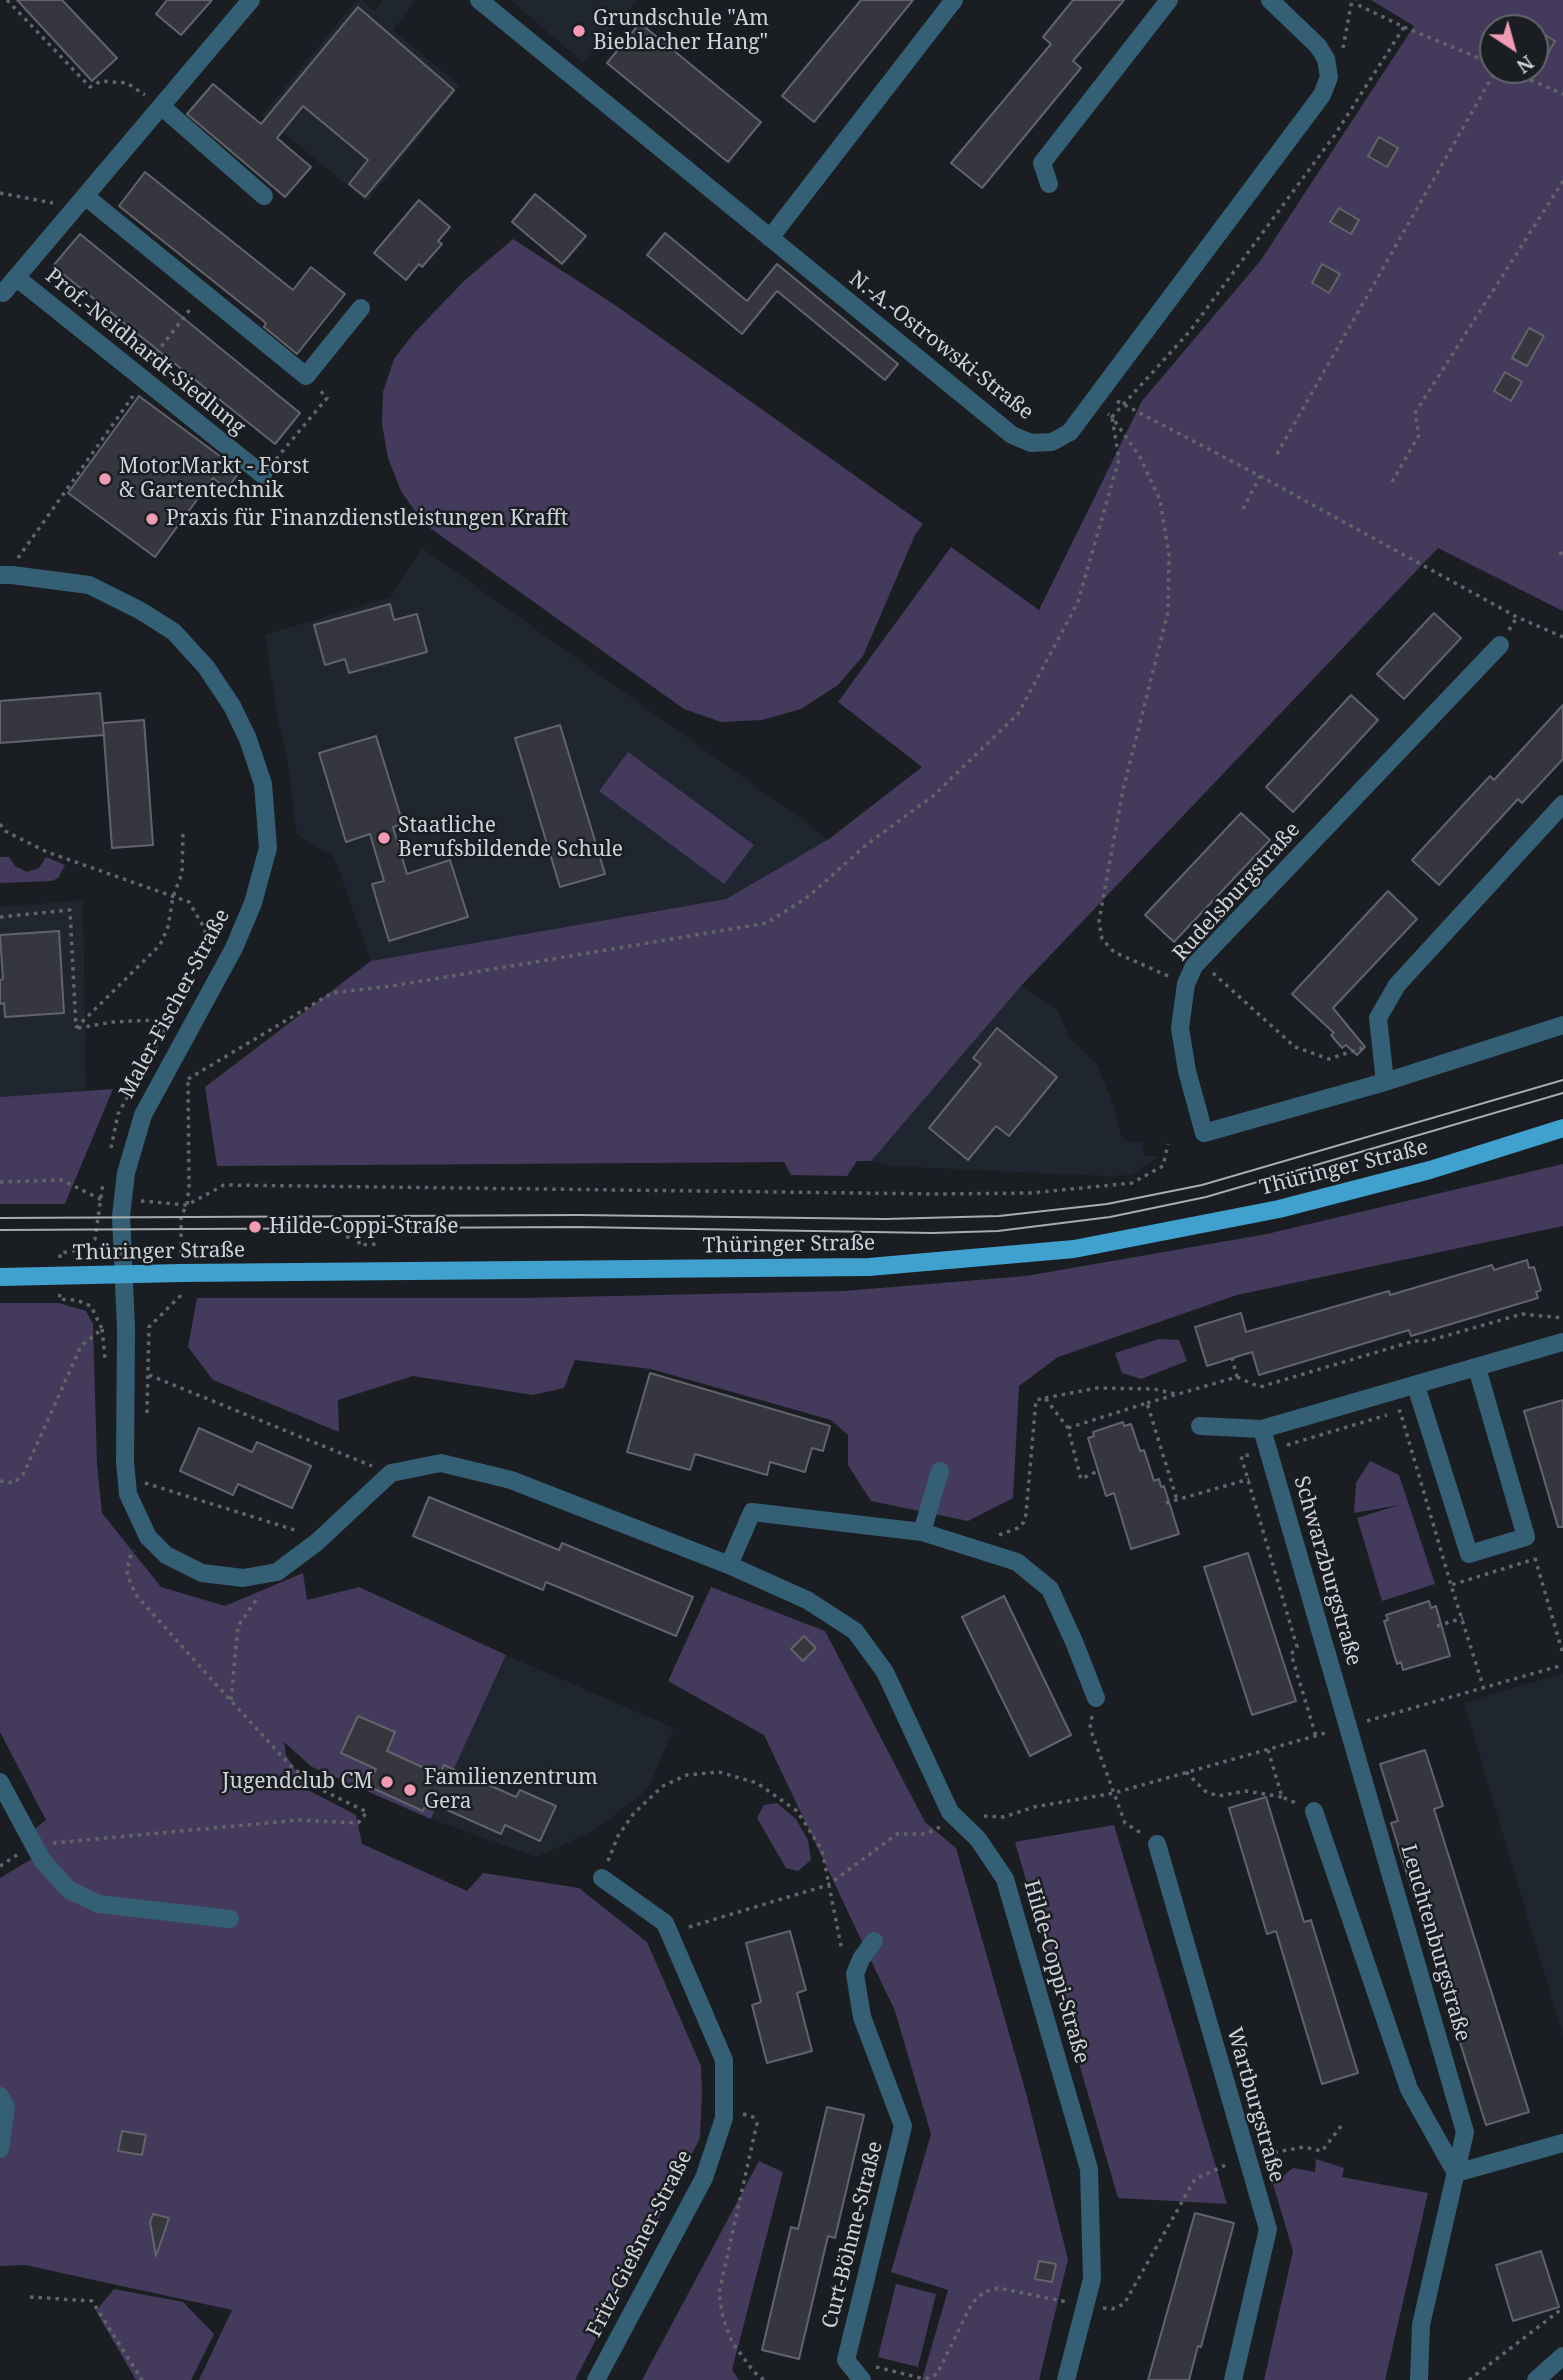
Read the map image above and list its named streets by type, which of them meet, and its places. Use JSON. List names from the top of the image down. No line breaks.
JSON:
{"streets":{"main road":["Thüringer Straße"],"street":["N.-A.-Ostrowski-Straße","Prof.-Neidhardt-Siedlung","Rudelsburgstraße","Maler-Fischer-Straße","Schwarzburgstraße","Leuchtenburgstraße","Hilde-Coppi-Straße","Wartburgstraße","Curt-Böhme-Straße","Fritz-Gießner-Straße"]},"crossings":[["Maler-Fischer-Straße","Thüringer Straße"],["Schwarzburgstraße","Leuchtenburgstraße"]],"places":["Grundschule \"Am Bieblacher Hang\"","MotorMarkt - Forst & Gartentechnik","Praxis für Finanzdienstleistungen Krafft","Staatliche Berufsbildende Schule","Hilde-Coppi-Straße","Jugendclub CM","Familienzentrum Gera"],"north":"bottom right"}
